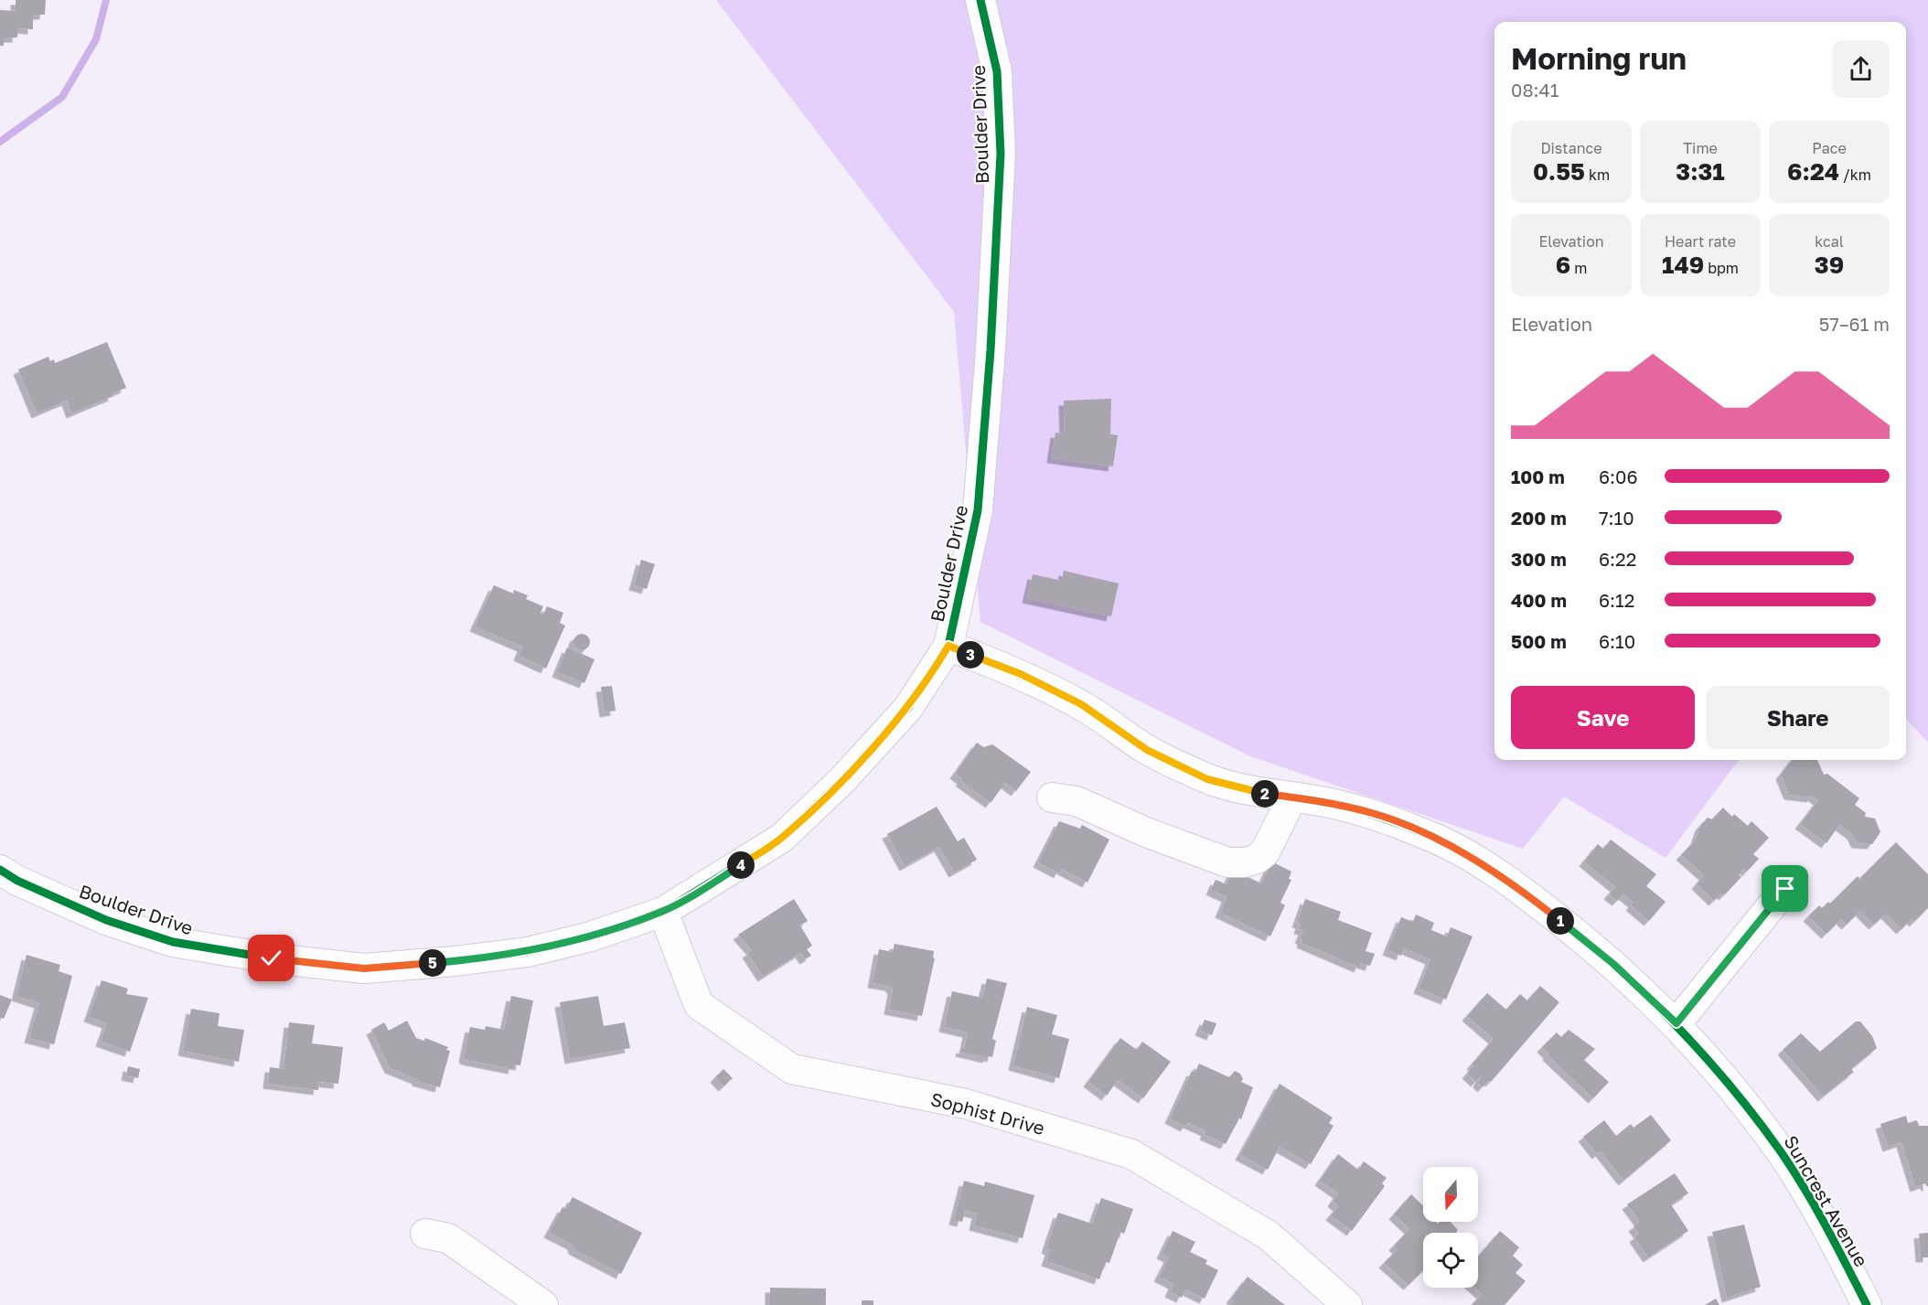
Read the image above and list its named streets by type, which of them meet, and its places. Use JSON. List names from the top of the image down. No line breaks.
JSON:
{"streets":{"street":["Boulder Drive","Sophist Drive","Suncrest Avenue"]},"crossings":[["Boulder Drive","Sophist Drive"],["Boulder Drive","Suncrest Avenue"]],"north":"bottom","page":{"heading":["Morning run","08:41"],"stats":[["Distance","0.55 km"],["Time","3:31"],["Pace","6:24 /km"],["Elevation","6 m"],["Heart rate","149 bpm"],["kcal","39"]],"chart":["Elevation","57–61 m"],"list":[{"name":"100 m","note":"6:06"},{"name":"200 m","note":"7:10"},{"name":"300 m","note":"6:22"},{"name":"400 m","note":"6:12"},{"name":"500 m","note":"6:10"}],"pins":["3","2","4","1","5"],"buttons":["Save","Share"]}}
